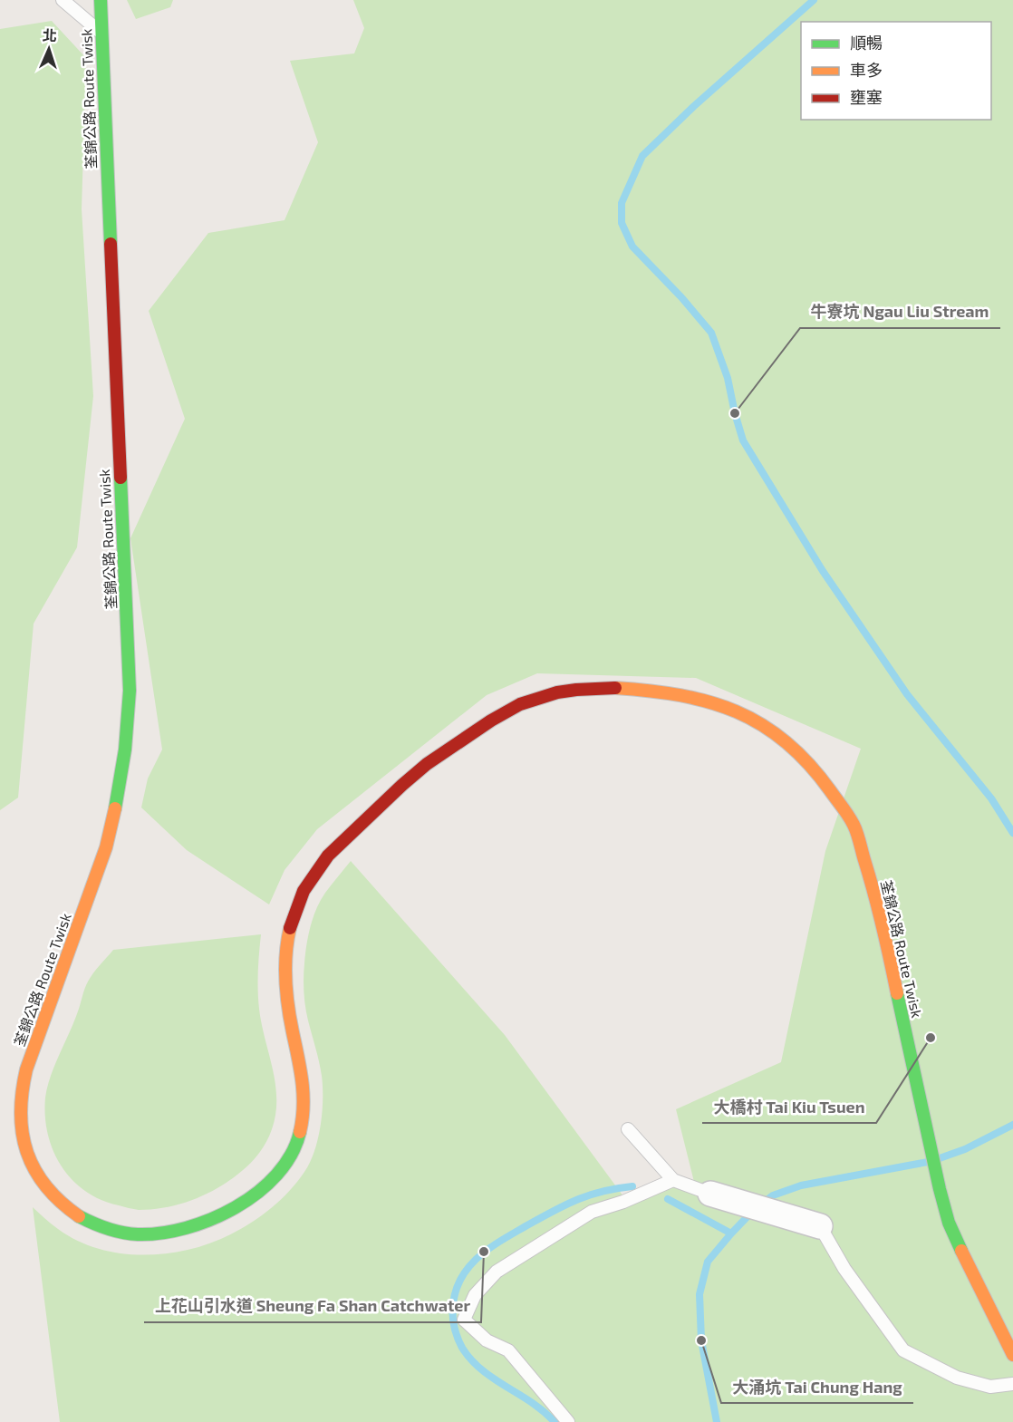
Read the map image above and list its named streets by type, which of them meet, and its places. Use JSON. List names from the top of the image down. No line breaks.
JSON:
{"streets":{"main road":["荃錦公路 Route Twisk"]},"places":["牛寮坑 Ngau Liu Stream","大橋村 Tai Kiu Tsuen","上花山引水道 Sheung Fa Shan Catchwater","大涌坑 Tai Chung Hang"],"legend":["順暢","車多","壅塞"],"north":"top"}
